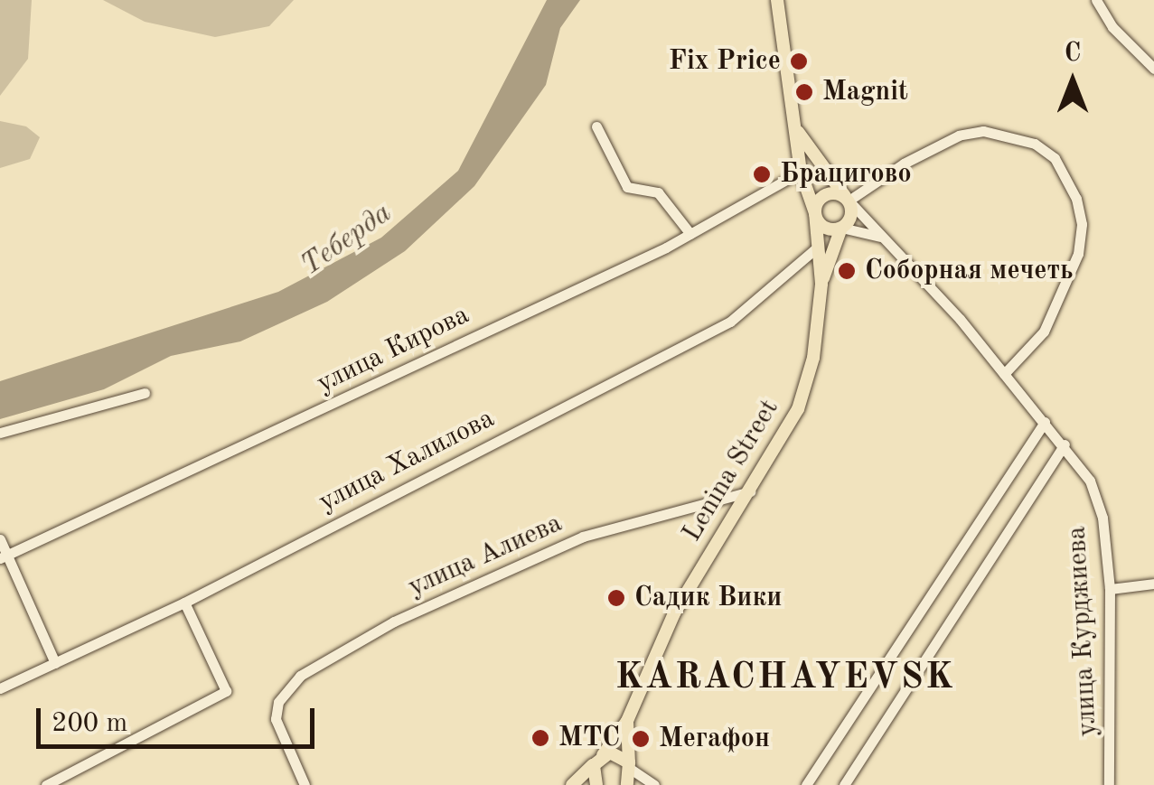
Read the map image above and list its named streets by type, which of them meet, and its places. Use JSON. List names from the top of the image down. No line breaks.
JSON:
{"streets":{"main road":["Lenina Street"],"street":["улица Кирова","улица Халилова","улица Алиева","улица Курджиева"]},"crossings":[["улица Кирова","Lenina Street"],["улица Халилова","Lenina Street"],["Lenina Street","улица Алиева"],["Lenina Street","улица Курджиева"]],"districts":["KARACHAYEVSK"],"water":["Теберда"],"places":["Fix Price","Magnit","Брацигово","Соборная мечеть","Садик Вики","МТС","Мегафон"],"scale_bar":"200 m","north":"top"}
